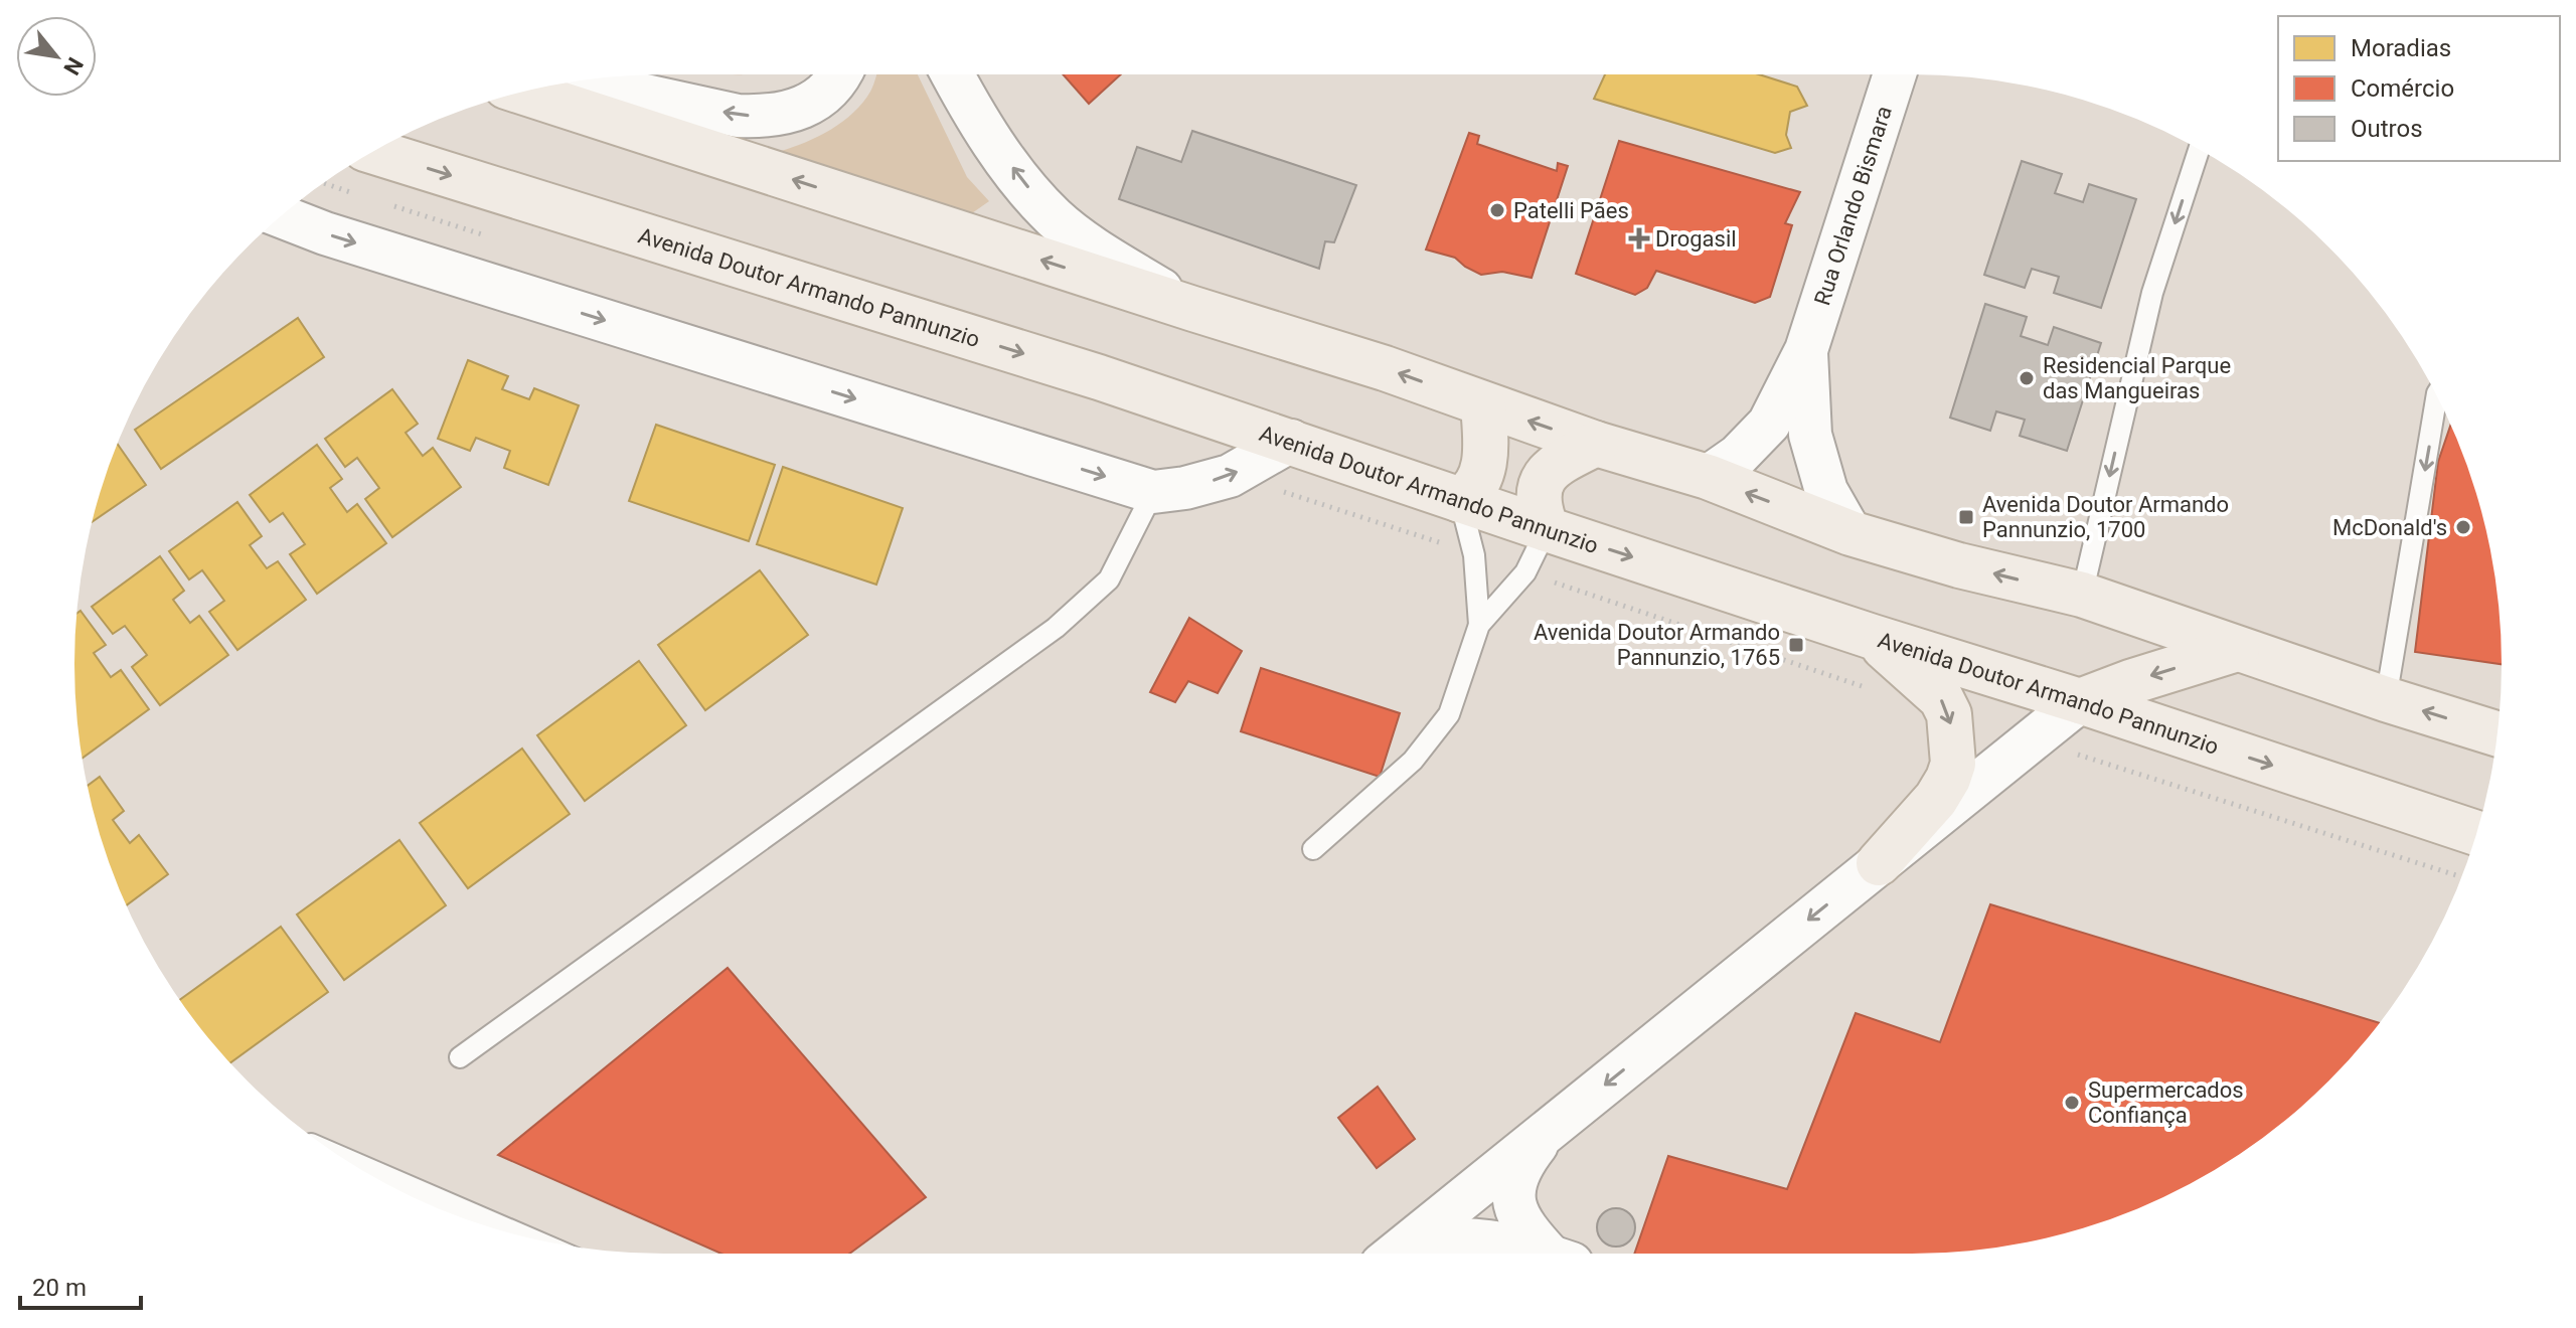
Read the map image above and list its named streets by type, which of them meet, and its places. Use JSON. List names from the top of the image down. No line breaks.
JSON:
{"streets":{"main road":["Avenida Doutor Armando Pannunzio"],"street":["Rua Orlando Bismara"]},"places":{"other":["Patelli Pães","Residencial Parque das Mangueiras","McDonald's","Supermercados Confiança"],"health":["Drogasil"],"transit":["Avenida Doutor Armando Pannunzio, 1700","Avenida Doutor Armando Pannunzio, 1765"]},"legend":["Moradias","Comércio","Outros"],"scale_bar":"20 m","north":"bottom right"}
